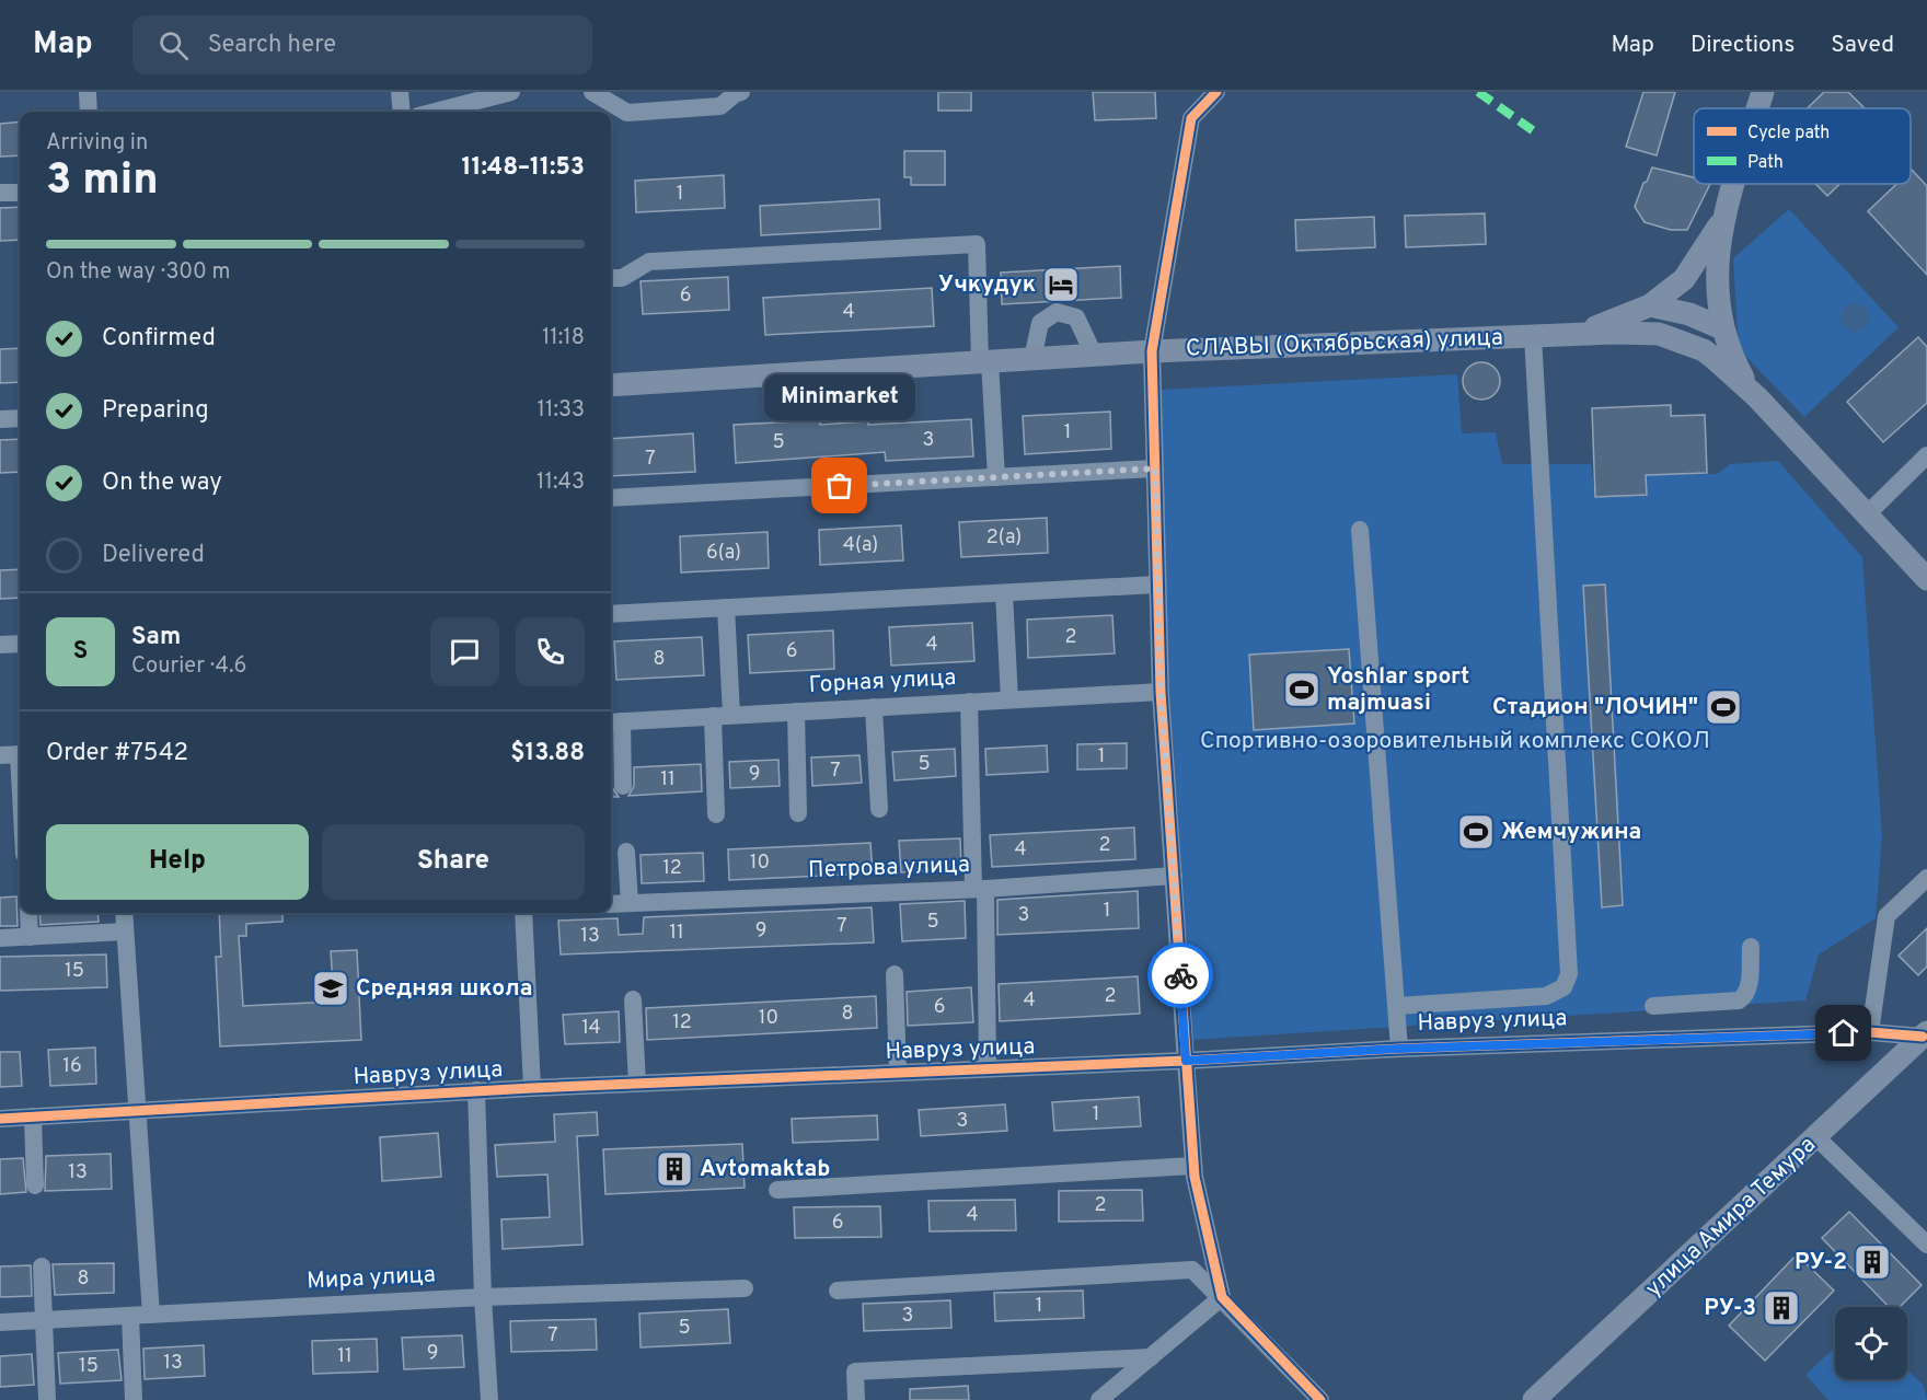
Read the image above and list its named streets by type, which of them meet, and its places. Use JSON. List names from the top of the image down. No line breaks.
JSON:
{"streets":{"main road":["СЛАВЫ (Октябрьская) улица","улица Амира Темура"],"street":["Горная улица","Петрова улица","Навруз улица","Мира улица"]},"crossings":[["Навруз улица","улица Амира Темура"]],"parks":["Спортивно-озоровительный комплекс СОКОЛ"],"places":{"hotel":["Учкудук"],"other":["Minimarket"],"sports":["Yoshlar sport majmuasi","Стадион \"ЛОЧИН\"","Жемчужина"],"school or university":["Средняя школа"],"building":["Avtomaktab","РУ-2","РУ-3"]},"house_numbers":["1","6","4","1","3","5","7","2(а)","4(а)","6(а)","2","4","6","8","1","5","7","9","11","2","4","10","12","1","3","5","7","9","11","13","15","2","4","6","8","10","12","14","16","1","3","13","2","4","6","8","1","3","5","7","9","11","13","15"],"legend":["Cycle path","Path"],"page":{"header":"Map","search":"Search here","nav":["Map","Directions","Saved"],"heading":["3 min","Arriving in","11:48–11:53"],"panel":["Sam","Courier · 4.6","Order #7542","$13.88"],"bar":"On the way · 300 m","list":[["Confirmed","11:18"],["Preparing","11:33"],["On the way","11:43"],"Delivered"],"bubble":"Minimarket","round":"S","buttons":["Help","Share"]}}
